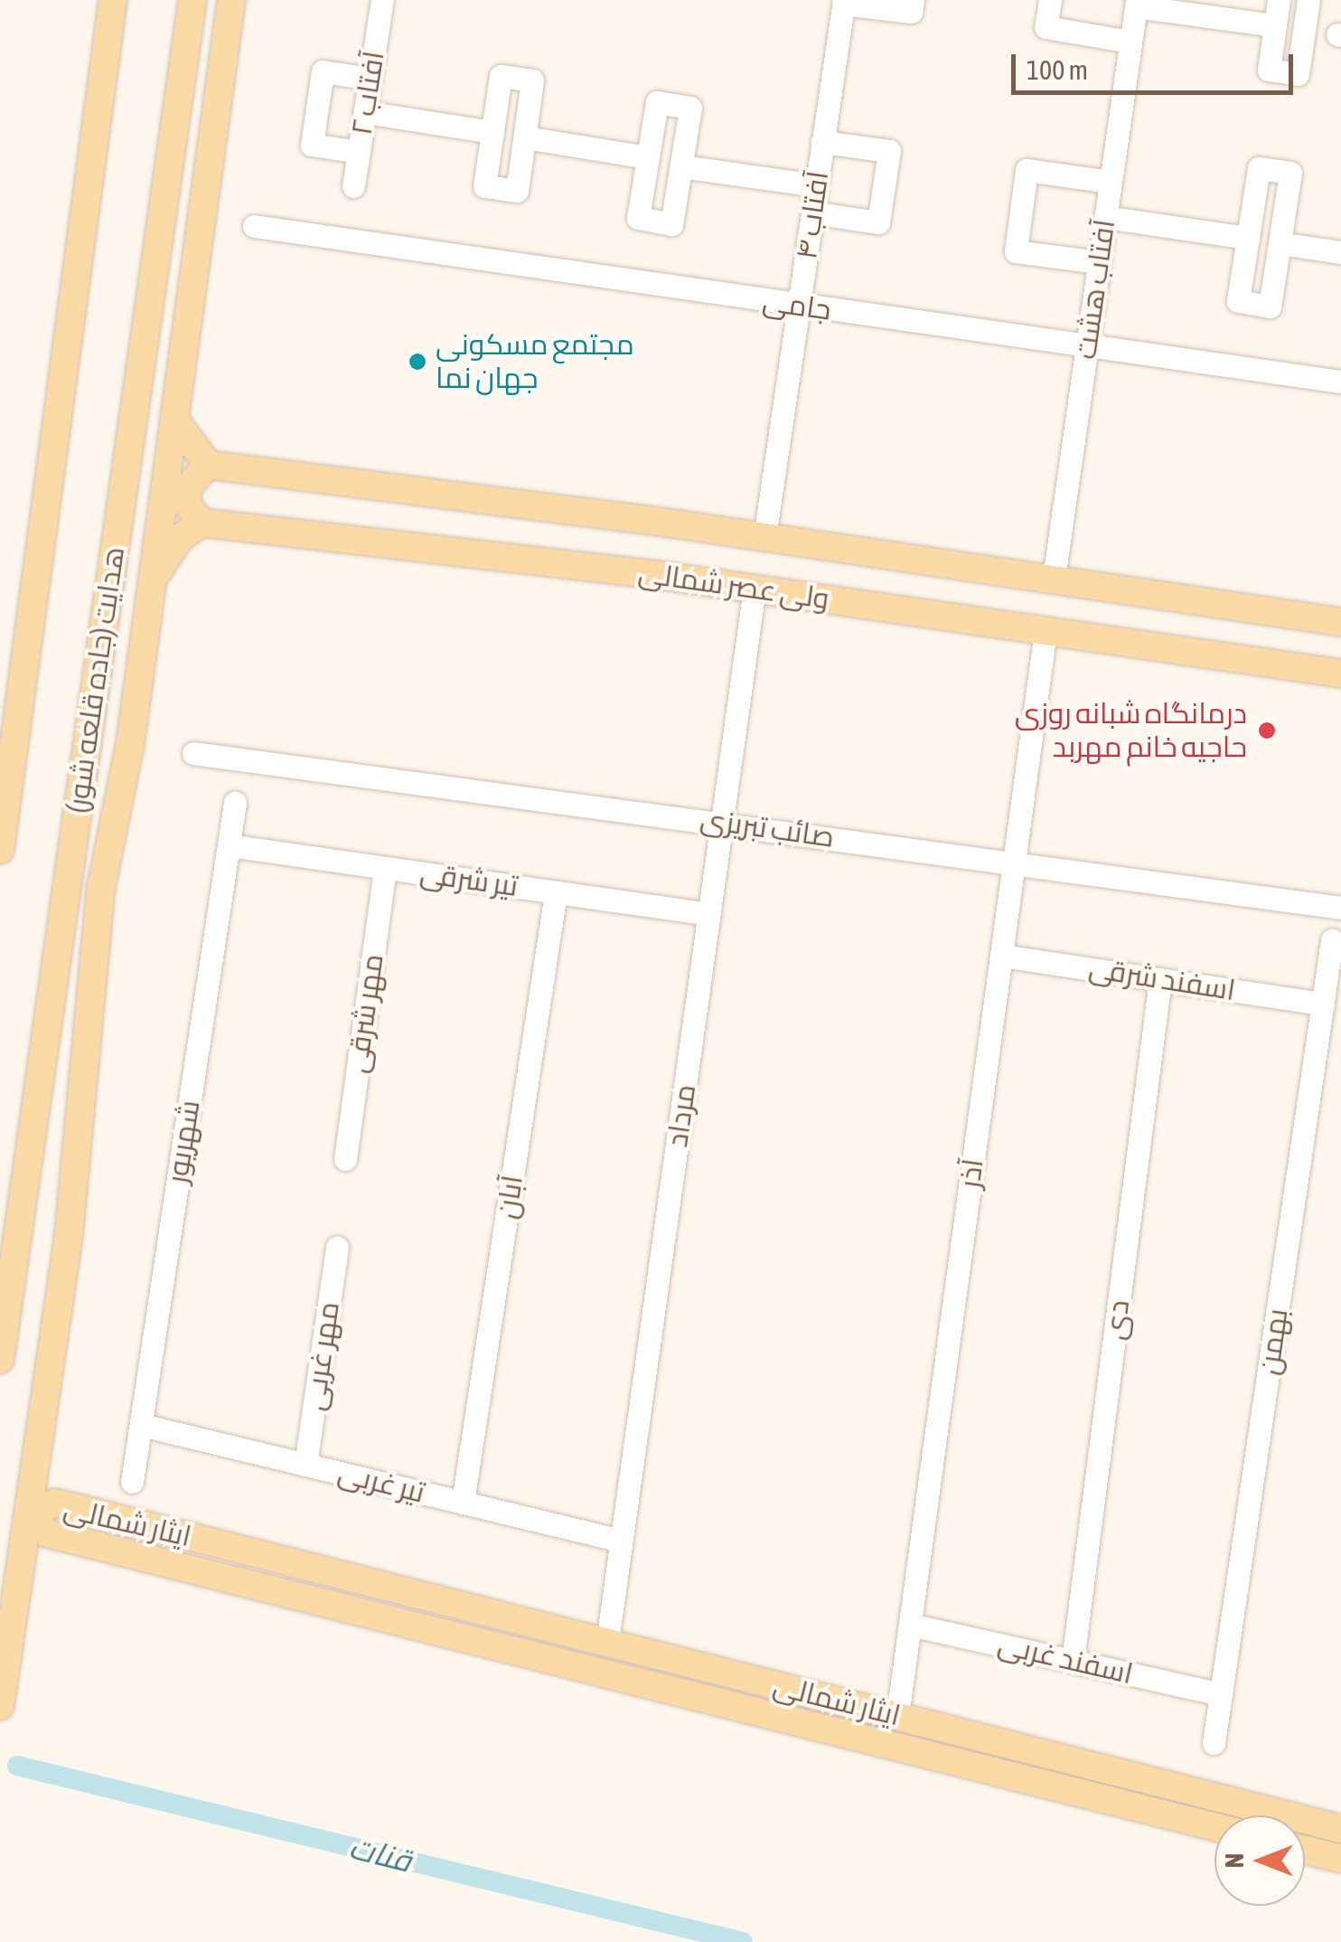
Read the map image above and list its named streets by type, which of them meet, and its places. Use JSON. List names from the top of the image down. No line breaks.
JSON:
{"streets":{"main road":["ولی عصر شمالی","هدایت (جاده قلعه شور)","ایثار شمالی"],"street":["آفتاب ۲","آفتاب ۴","آفتاب هشت","جامی","صائب تبریزی","تیر شرقی","اسفند شرقی","مهر شرقی","مرداد","شهریور","آذر","آبان","دی","بهمن","مهر غربی","تیر غربی","اسفند غربی"]},"crossings":[["آفتاب ۴","جامی"],["آفتاب ۴","ولی عصر شمالی"],["آفتاب هشت","جامی"],["آفتاب هشت","ولی عصر شمالی"],["ولی عصر شمالی","مرداد"],["ولی عصر شمالی","آذر"],["صائب تبریزی","مرداد"],["صائب تبریزی","آذر"],["تیر شرقی","مهر شرقی"],["تیر شرقی","مرداد"],["تیر شرقی","شهریور"],["تیر شرقی","آبان"],["اسفند شرقی","آذر"],["اسفند شرقی","دی"],["اسفند شرقی","بهمن"],["مرداد","تیر غربی"],["مرداد","ایثار شمالی"],["شهریور","تیر غربی"],["آذر","ایثار شمالی"],["آذر","اسفند غربی"],["آبان","تیر غربی"],["دی","اسفند غربی"],["بهمن","اسفند غربی"],["مهر غربی","تیر غربی"]],"water":["قنات"],"places":["مجتمع مسکونی جهان نما","درمانگاه شبانه‌ روزی حاجیه‌ خانم مهربد"],"scale_bar":"100 m","north":"left"}
